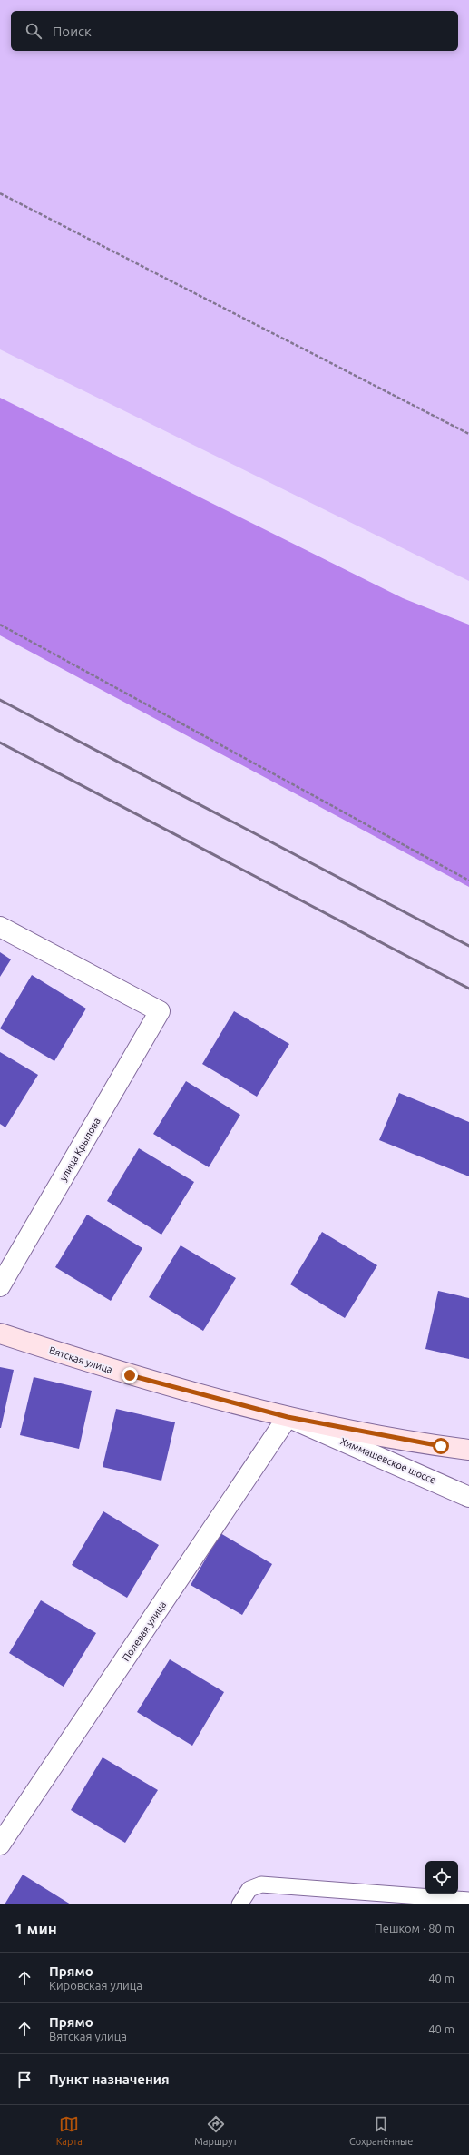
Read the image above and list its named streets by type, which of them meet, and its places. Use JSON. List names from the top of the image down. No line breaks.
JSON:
{"streets":{"main road":["Вятская улица"],"street":["улица Крылова","Химмашевское шоссе","Полевая улица"]},"crossings":[["Вятская улица","Химмашевское шоссе"],["Вятская улица","Полевая улица"],["Химмашевское шоссе","Полевая улица"]],"page":{"search":"Поиск","heading":["1 мин","Пешком · 80 m"],"list":[["Прямо","Кировская улица","40 m"],["Прямо","Вятская улица","40 m"],"Пункт назначения"],"nav":["Карта","Маршрут","Сохранённые"]}}
